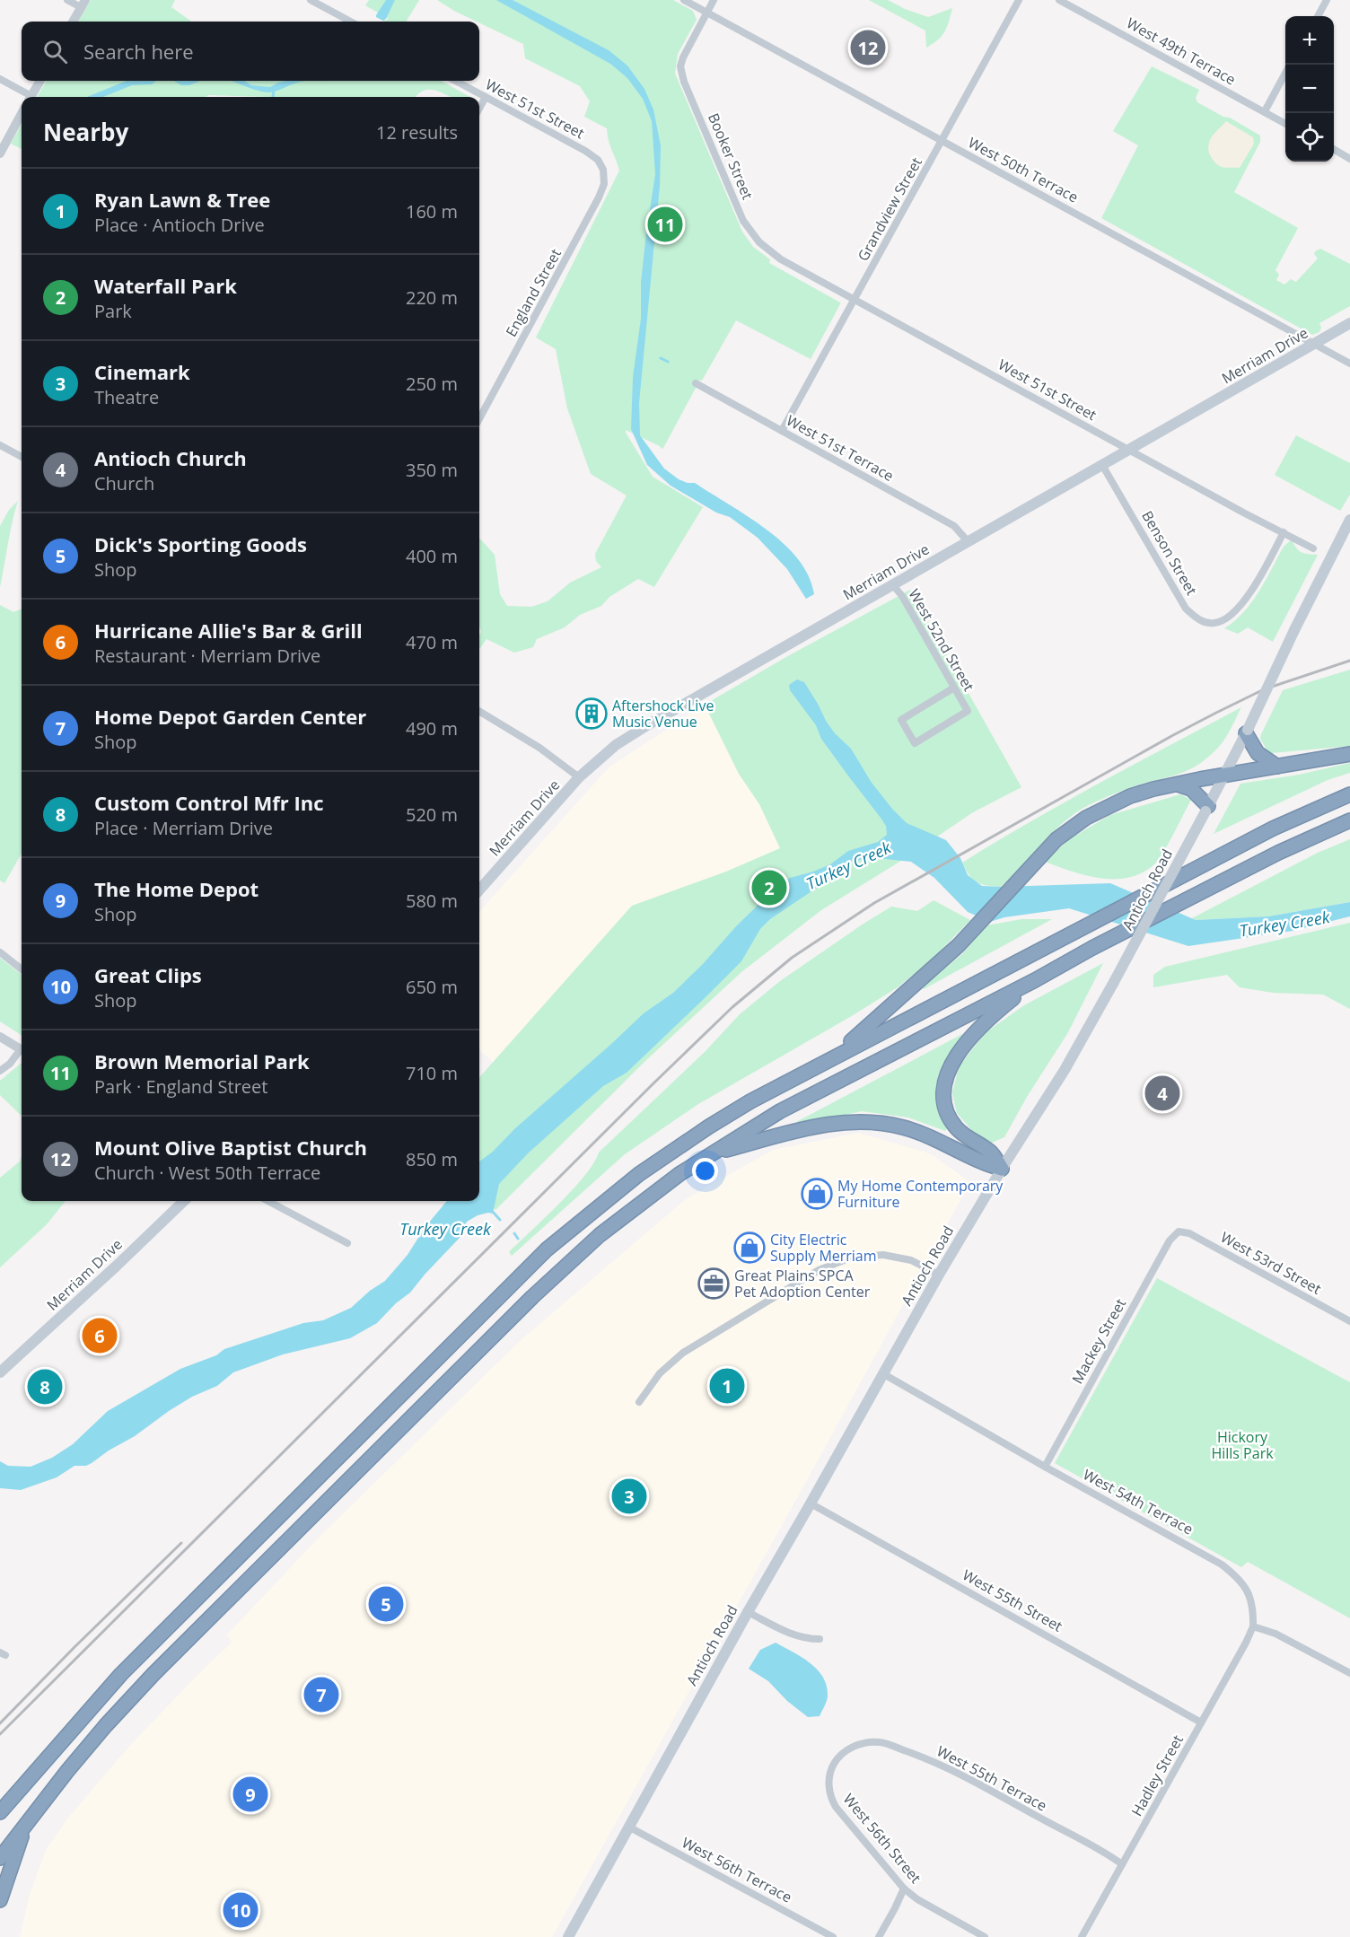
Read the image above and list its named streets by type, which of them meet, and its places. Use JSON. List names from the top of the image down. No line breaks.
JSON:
{"streets":{"main road":["Merriam Drive","Antioch Road"],"street":["West 49th Terrace","West 51st Street","Booker Street","West 50th Terrace","Grandview Street","England Street","West 51st Terrace","Benson Street","West 52nd Street","West 53rd Street","Mackey Street","West 54th Terrace","West 55th Street","Hadley Street","West 55th Terrace","West 56th Street","West 56th Terrace"]},"crossings":[["West 51st Street","Booker Street"],["West 51st Street","Grandview Street"],["West 51st Street","England Street"],["West 51st Street","Merriam Drive"],["West 51st Street","Benson Street"],["Booker Street","West 50th Terrace"],["West 50th Terrace","Grandview Street"],["West 50th Terrace","Merriam Drive"],["Grandview Street","West 51st Terrace"],["Merriam Drive","West 51st Terrace"],["Merriam Drive","Benson Street"],["Merriam Drive","West 52nd Street"],["Antioch Road","West 54th Terrace"],["Antioch Road","West 55th Street"],["Antioch Road","West 56th Terrace"],["West 53rd Street","Mackey Street"],["Mackey Street","West 54th Terrace"],["West 54th Terrace","Hadley Street"],["West 55th Street","Hadley Street"],["Hadley Street","West 55th Terrace"],["West 55th Terrace","West 56th Street"]],"water":["Turkey Creek"],"parks":["Hickory Hills Park"],"places":{"building":["Aftershock Live Music Venue"],"shop":["My Home Contemporary Furniture","City Electric Supply Merriam"],"office":["Great Plains SPCA Pet Adoption Center"]},"page":{"map_buttons":["+","−"],"search":"Search here","pins":["12","11","2","4","6","1","8","3","5","7","9","10"],"heading":["Nearby","12 results"],"list":[{"mark":"1","name":"Ryan Lawn & Tree","note":"Place · Antioch Drive","value":"160 m"},{"mark":"2","name":"Waterfall Park","note":"Park","value":"220 m"},{"mark":"3","name":"Cinemark","note":"Theatre","value":"250 m"},{"mark":"4","name":"Antioch Church","note":"Church","value":"350 m"},{"mark":"5","name":"Dick's Sporting Goods","note":"Shop","value":"400 m"},{"mark":"6","name":"Hurricane Allie's Bar & Grill","note":"Restaurant · Merriam Drive","value":"470 m"},{"mark":"7","name":"Home Depot Garden Center","note":"Shop","value":"490 m"},{"mark":"8","name":"Custom Control Mfr Inc","note":"Place · Merriam Drive","value":"520 m"},{"mark":"9","name":"The Home Depot","note":"Shop","value":"580 m"},{"mark":"10","name":"Great Clips","note":"Shop","value":"650 m"},{"mark":"11","name":"Brown Memorial Park","note":"Park · England Street","value":"710 m"},{"mark":"12","name":"Mount Olive Baptist Church","note":"Church · West 50th Terrace","value":"850 m"}]}}
